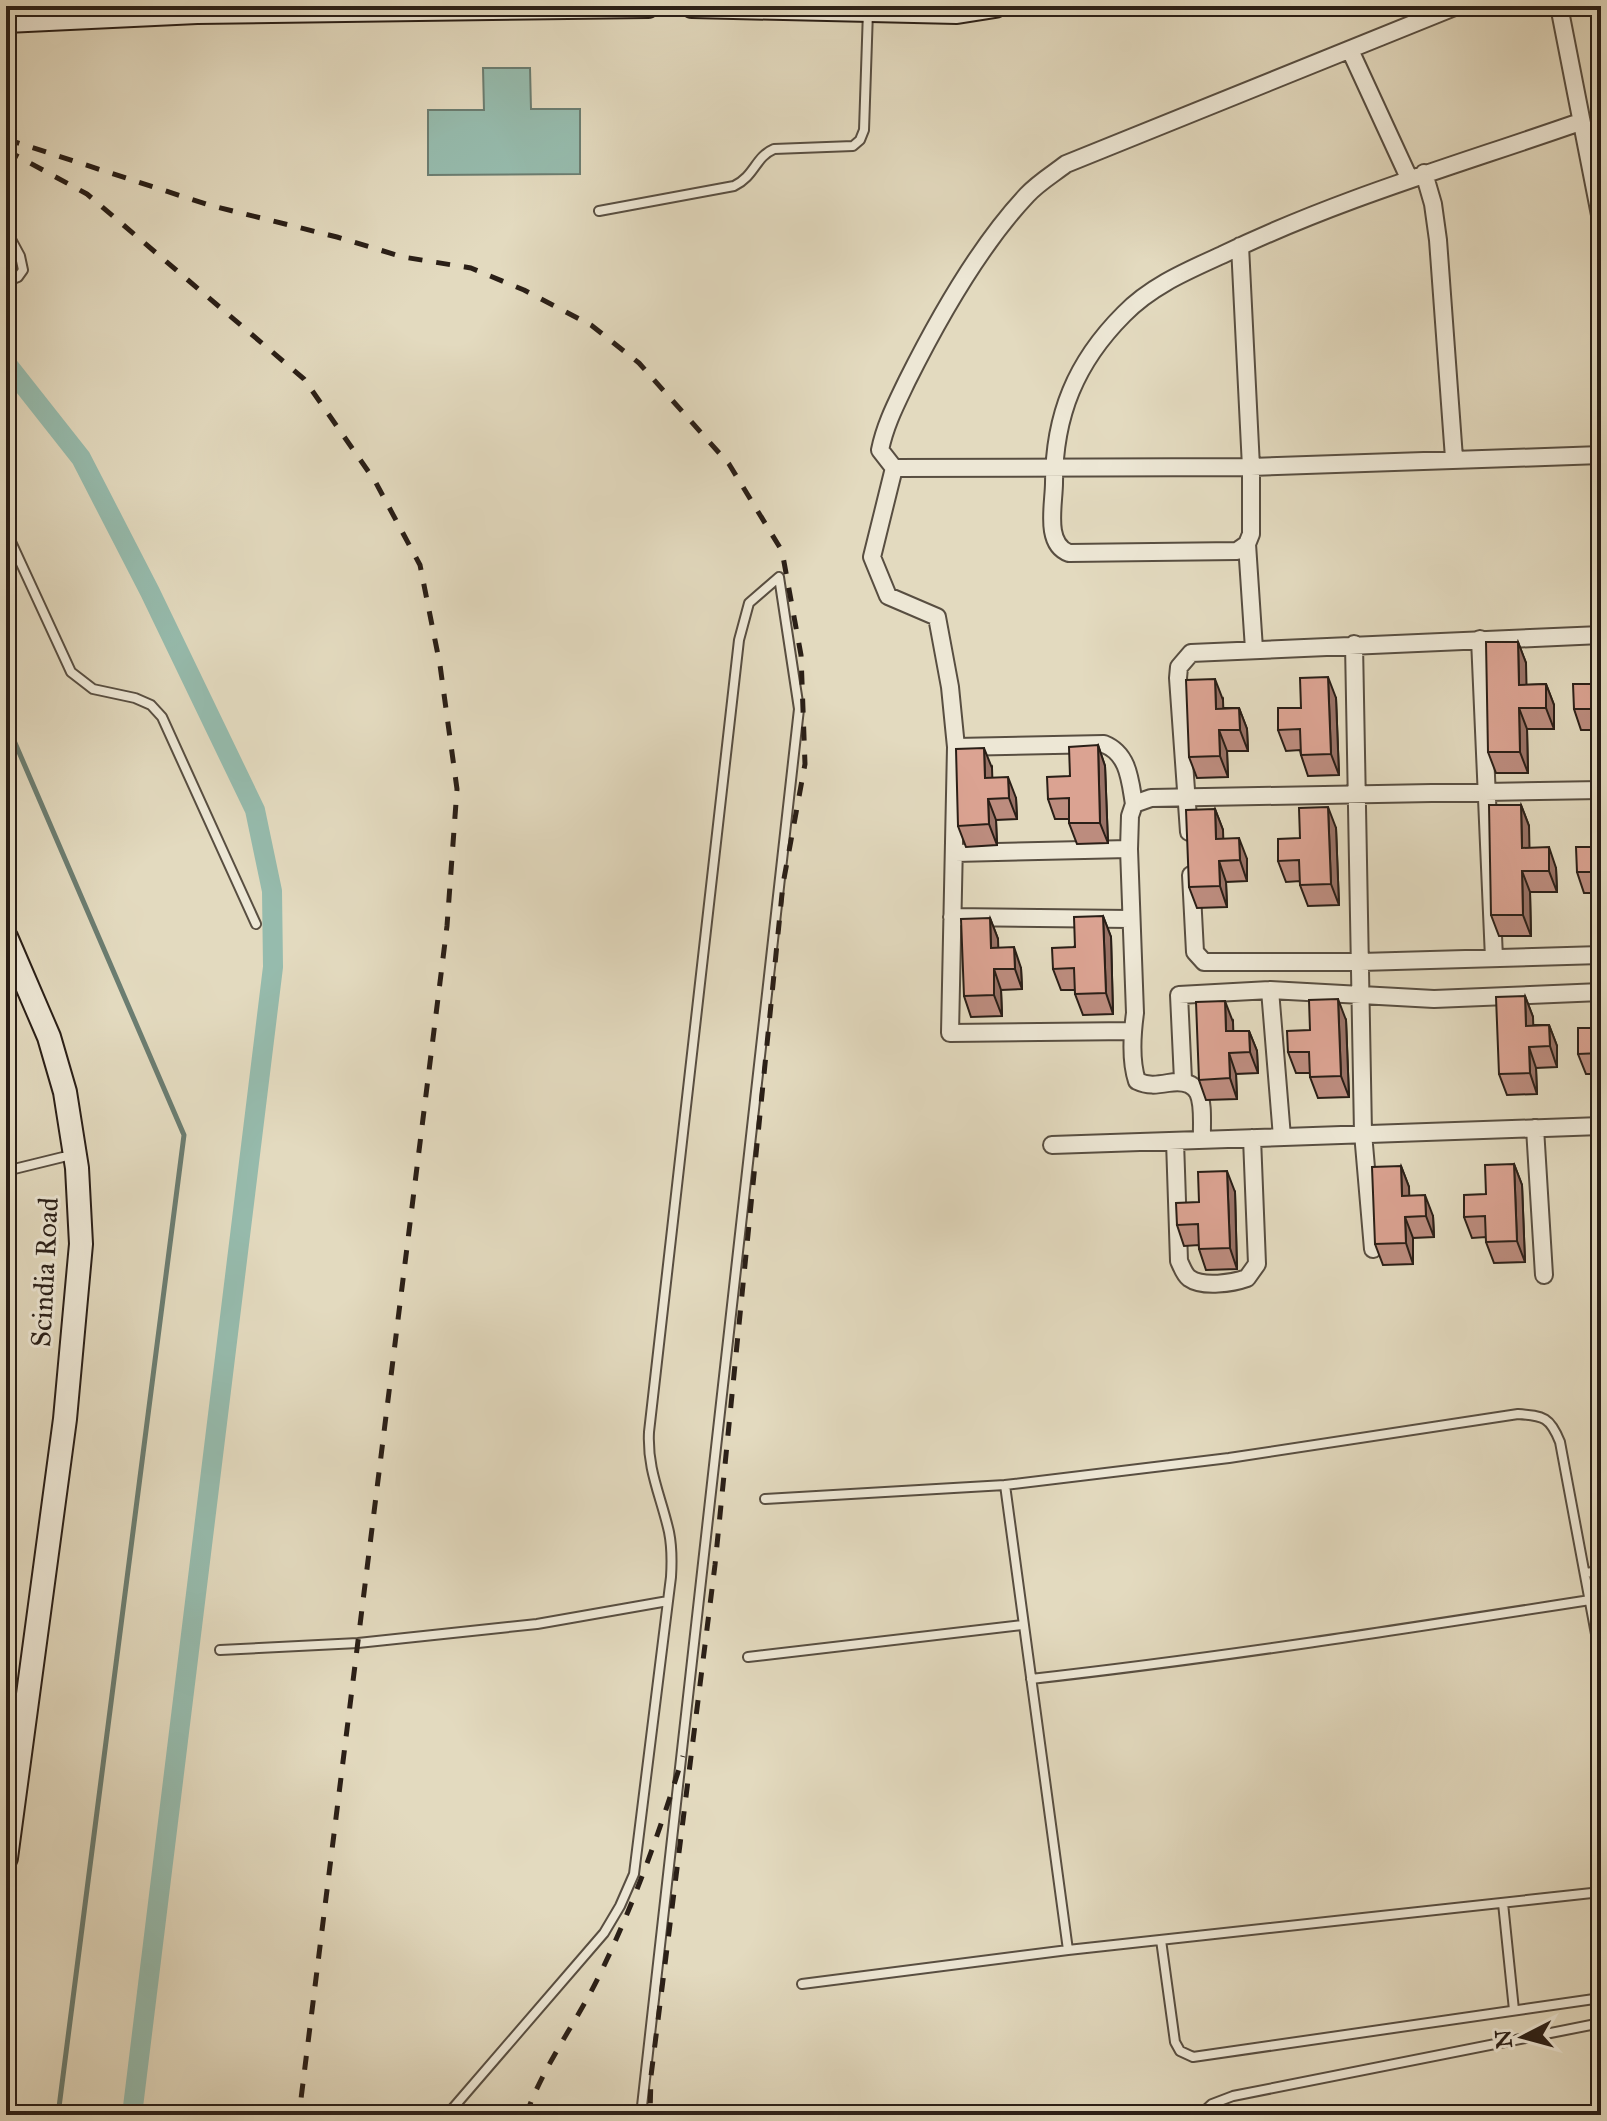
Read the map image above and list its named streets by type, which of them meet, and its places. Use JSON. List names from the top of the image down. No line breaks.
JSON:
{"streets":{"main road":["Scindia Road"]},"north":"left"}
